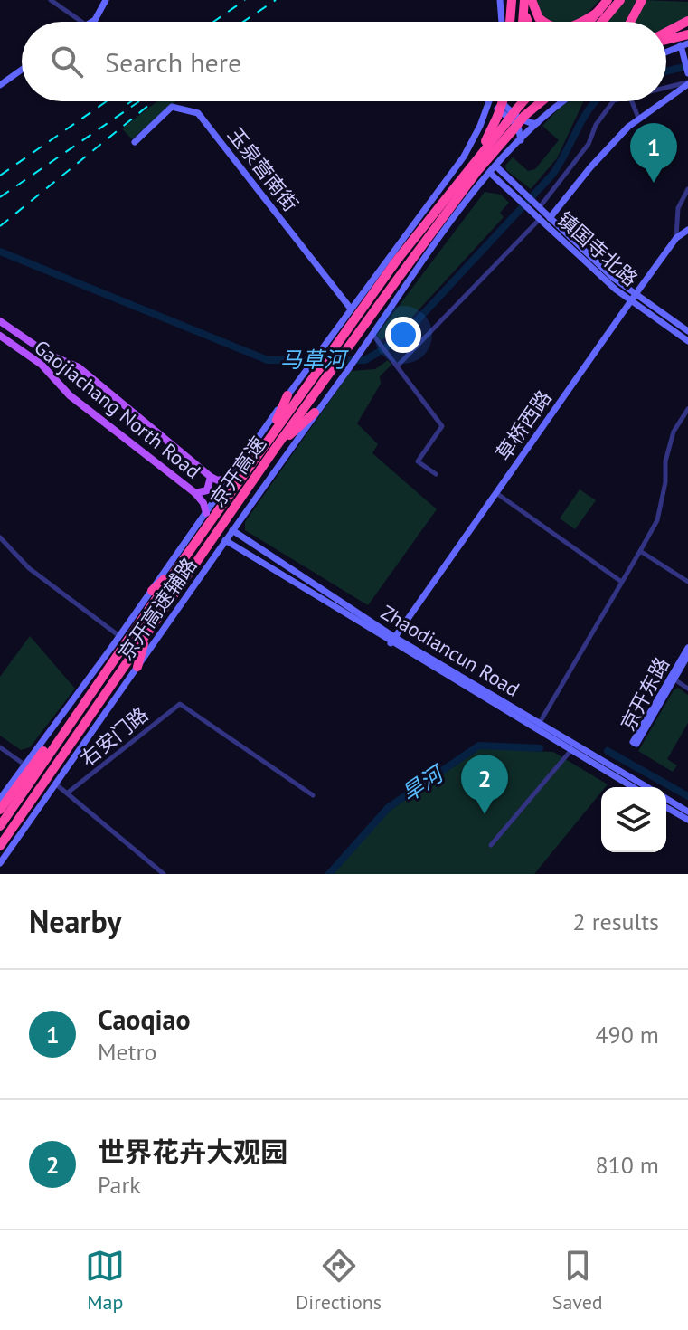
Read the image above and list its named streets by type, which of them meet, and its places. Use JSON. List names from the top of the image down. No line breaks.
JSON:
{"streets":{"highway":["京开高速"],"main road":["Gaojiachang North Road"],"street":["玉泉营南街","镇国寺北路","草桥西路","京开高速辅路","Zhaodiancun Road","京开东路","右安门路"]},"crossings":[["玉泉营南街","京开高速辅路"],["镇国寺北路","草桥西路"],["Gaojiachang North Road","京开高速辅路"],["草桥西路","Zhaodiancun Road"],["京开高速","京开高速辅路"],["京开高速辅路","Zhaodiancun Road"]],"water":["马草河","旱河"],"page":{"search":"Search here","pins":["1","2"],"heading":["Nearby","2 results"],"list":[{"mark":"1","name":"Caoqiao","note":"Metro","value":"490 m"},{"mark":"2","name":"世界花卉大观园","note":"Park","value":"810 m"}],"nav":["Map","Directions","Saved"]}}
